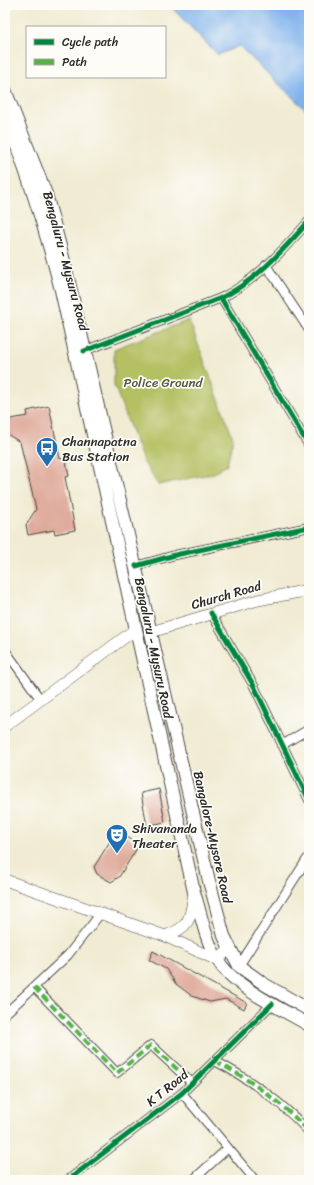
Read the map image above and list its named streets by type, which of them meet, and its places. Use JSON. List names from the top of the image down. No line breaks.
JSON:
{"streets":{"main road":["Bengaluru - Mysuru Road","Church Road","Bangalore-Mysore Road"],"street":["K T Road"]},"crossings":[["Bengaluru - Mysuru Road","Church Road"],["Bengaluru - Mysuru Road","Bangalore-Mysore Road"],["Bengaluru - Mysuru Road","K T Road"],["Church Road","Bangalore-Mysore Road"]],"parks":["Police Ground"],"places":{"bus stop":["Channapatna Bus Station"],"theatre":["Shivananda Theater"]},"legend":["Cycle path","Path"]}
